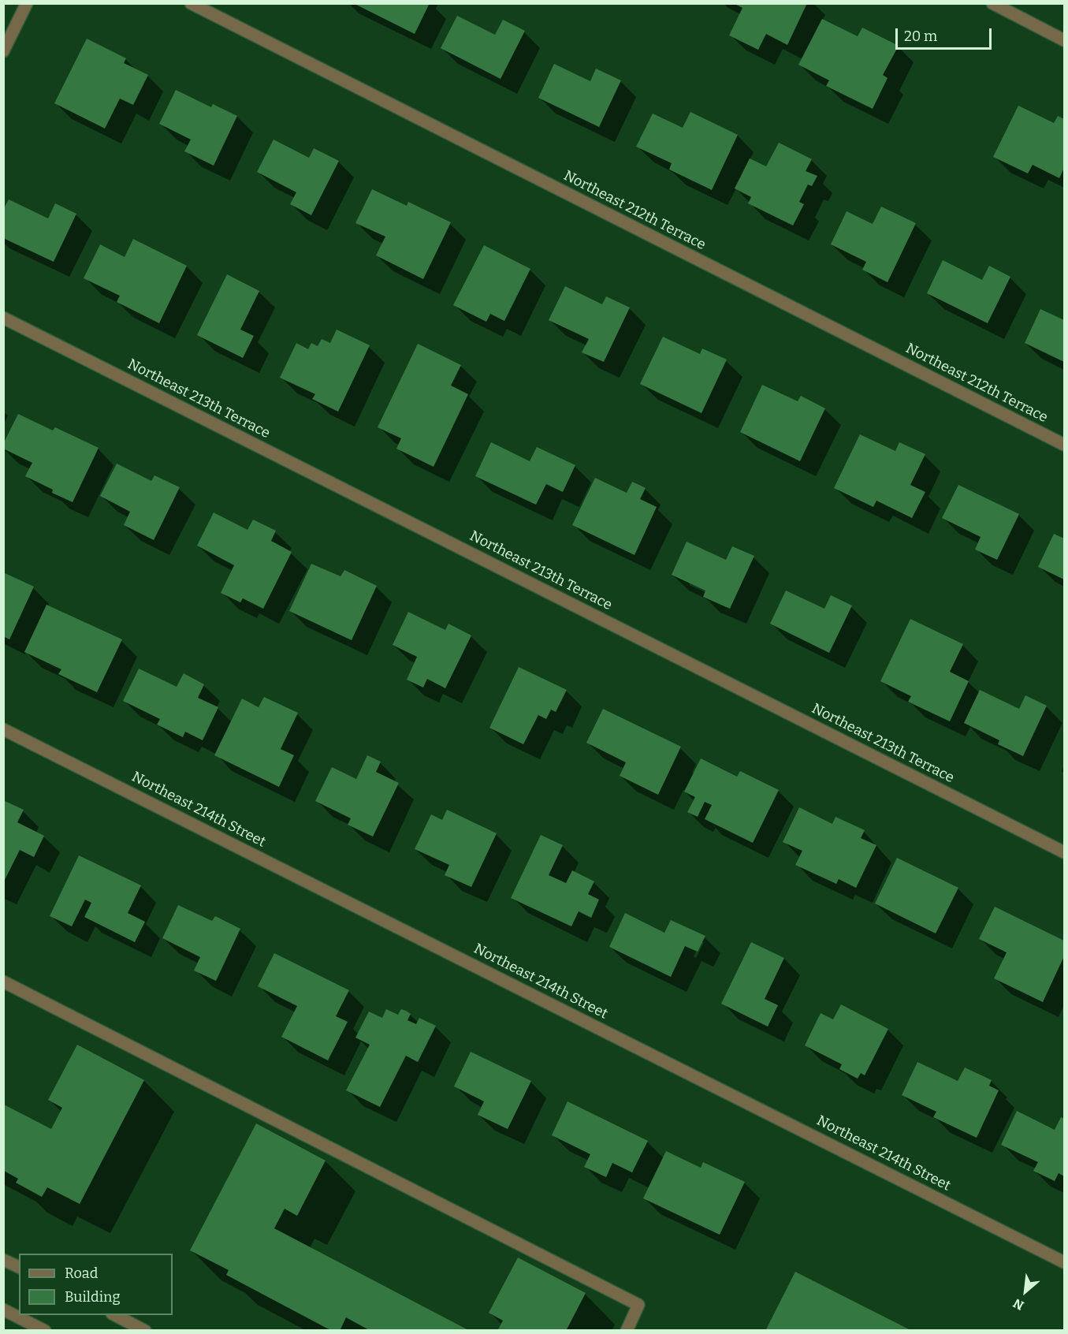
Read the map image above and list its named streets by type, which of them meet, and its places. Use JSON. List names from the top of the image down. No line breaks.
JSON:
{"streets":{"street":["Northeast 212th Terrace","Northeast 213th Terrace","Northeast 214th Street"]},"legend":["Road","Building"],"scale_bar":"20 m","north":"bottom left"}
